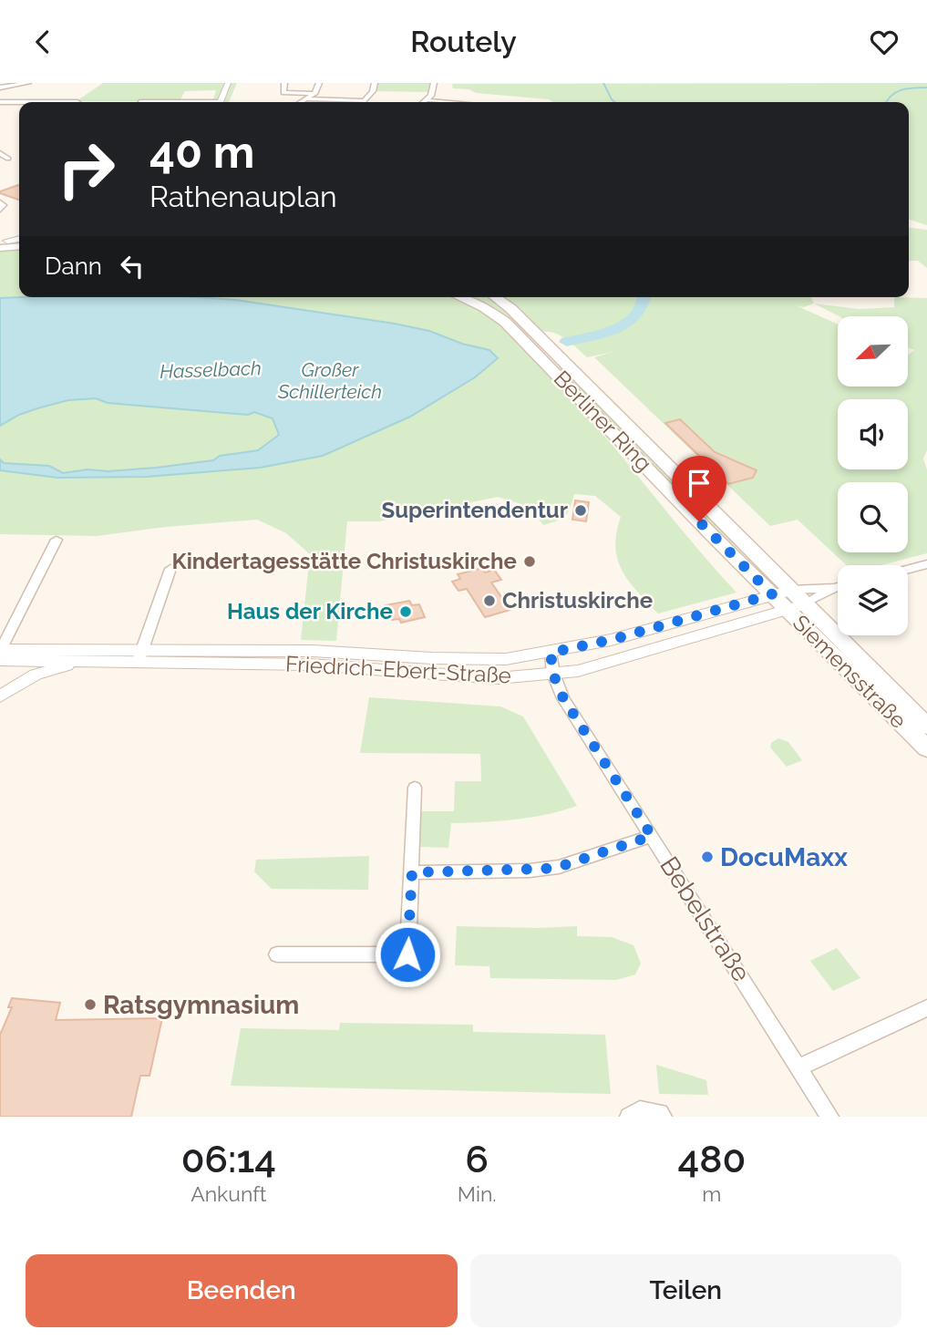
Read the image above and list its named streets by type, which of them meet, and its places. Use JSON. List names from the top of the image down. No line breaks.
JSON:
{"streets":{"main road":["Berliner Ring","Siemensstraße"],"street":["Friedrich-Ebert-Straße","Bebelstraße"]},"crossings":[["Berliner Ring","Friedrich-Ebert-Straße"],["Berliner Ring","Siemensstraße"],["Friedrich-Ebert-Straße","Siemensstraße"],["Friedrich-Ebert-Straße","Bebelstraße"]],"water":["Hasselbach","Großer Schillerteich"],"places":["Superintendentur","Kindertagesstätte Christuskirche","Christuskirche","Haus der Kirche","DocuMaxx","Ratsgymnasium"],"north":"bottom left","page":{"header":"Routely","turn":["40 m","Rathenauplan"],"then":"Dann","eta":["06:14","Ankunft","6","Min.","480","m"],"buttons":["Beenden","Teilen"]}}
